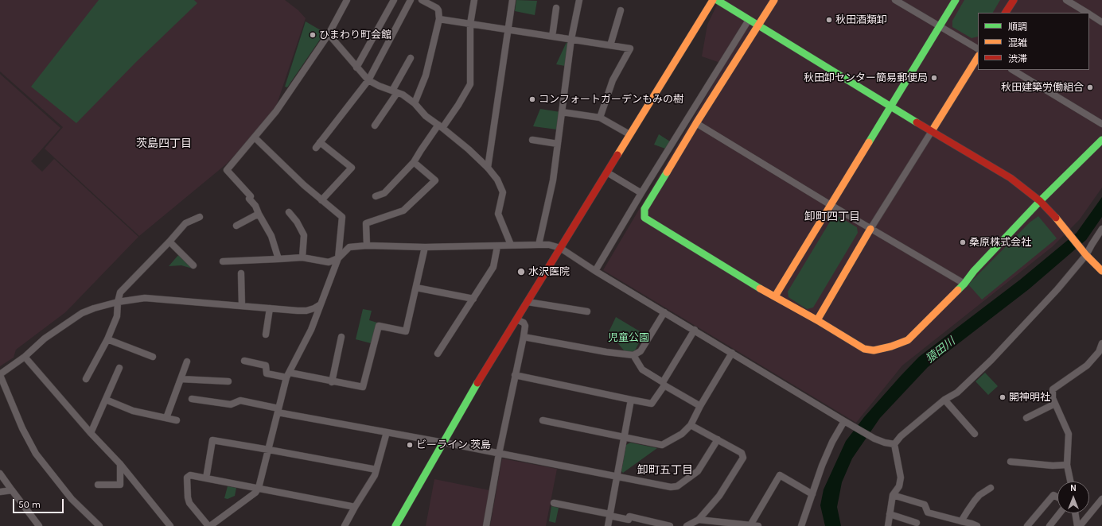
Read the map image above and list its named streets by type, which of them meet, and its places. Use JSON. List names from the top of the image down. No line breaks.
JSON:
{"districts":["茨島四丁目","卸町四丁目","卸町五丁目"],"water":["猿田川"],"parks":["児童公園"],"places":["秋田酒類卸","ひまわり町会館","秋田卸センター簡易郵便局","秋田建築労働組合","コンフォートガーデンもみの樹","桑原株式会社","水沢医院","開神明社","ビーライン 茨島"],"legend":["順調","混雑","渋滞"],"scale_bar":"50 m","north":"top"}
